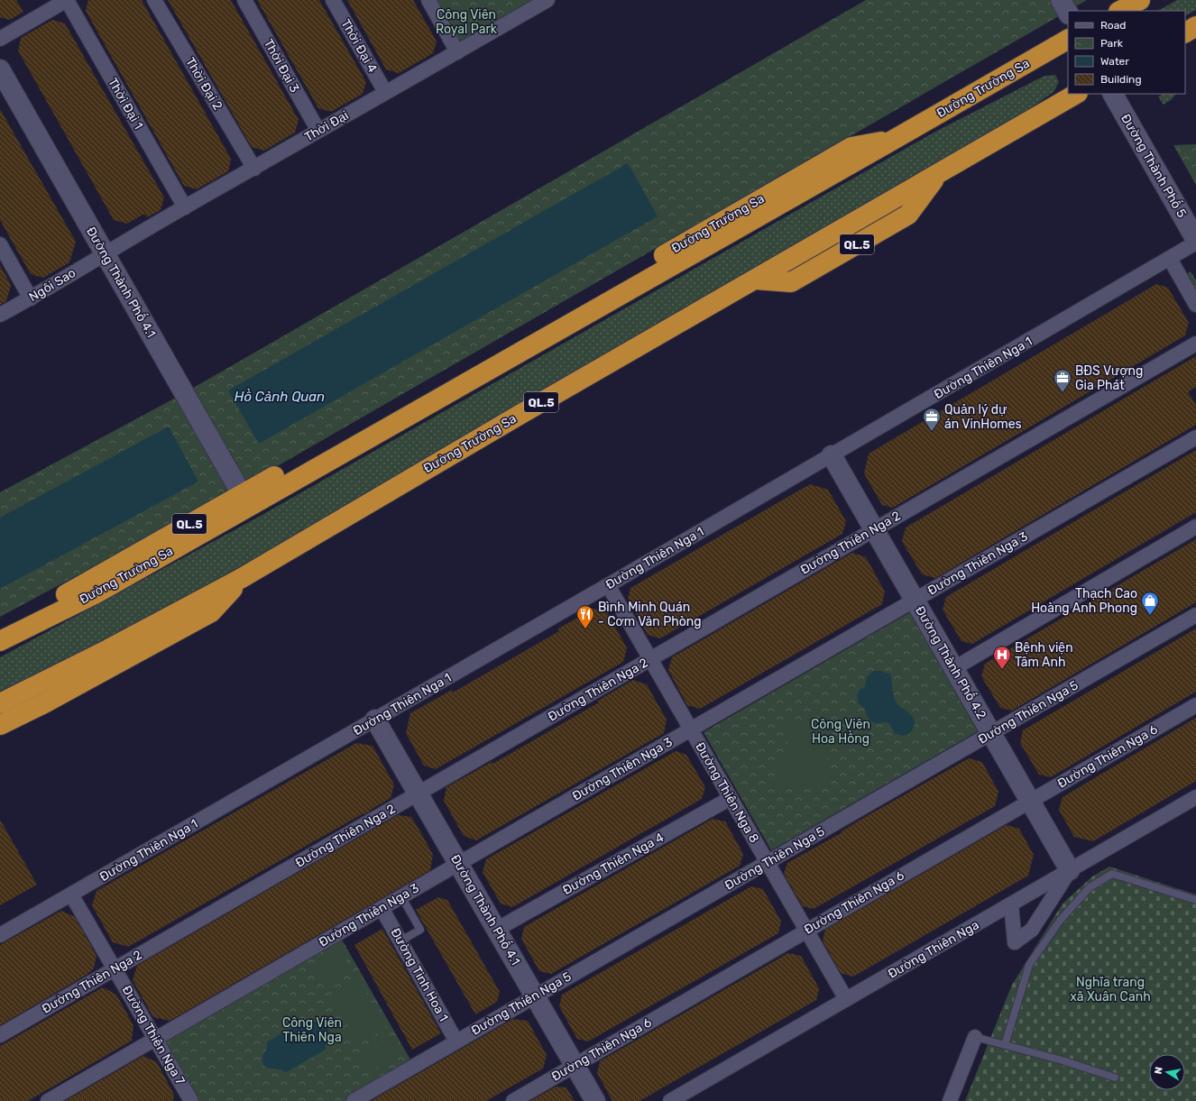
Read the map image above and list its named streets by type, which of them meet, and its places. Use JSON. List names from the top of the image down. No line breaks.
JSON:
{"streets":{"highway":["Đường Trường Sa","QL.5"],"street":["Thời Đại 4","Thời Đại 3","Thời Đại 2","Thời Đại 1","Thời Đại","Đường Thành Phố 5","Đường Thành Phố 4.1","Ngôi Sao","Đường Thiên Nga 1","Đường Thiên Nga 2","Đường Thiên Nga 3","Đường Thành Phố 4.2","Đường Thiên Nga 5","Đường Thiên Nga 6","Đường Thiên Nga 8","Đường Thiên Nga 4","Đường Thiên Nga","Đường Tinh Hoa 1","Đường Thiên Nga 7"]},"crossings":[["Thời Đại 4","Thời Đại"],["Thời Đại 3","Thời Đại"],["Thời Đại 2","Thời Đại"],["Đường Trường Sa","Đường Thành Phố 4.1"],["Thời Đại 1","Thời Đại"],["Thời Đại","Đường Thành Phố 4.1"],["Thời Đại","Ngôi Sao"],["Đường Thành Phố 4.1","Ngôi Sao"],["Đường Thành Phố 4.1","Đường Thiên Nga 1"],["Đường Thành Phố 4.1","Đường Thiên Nga 2"],["Đường Thành Phố 4.1","Đường Thiên Nga 3"],["Đường Thành Phố 4.1","Đường Thiên Nga 5"],["Đường Thành Phố 4.1","Đường Thiên Nga 6"],["Đường Thành Phố 4.1","Đường Thiên Nga 4"],["Đường Thiên Nga 1","Đường Thành Phố 4.2"],["Đường Thiên Nga 1","Đường Thiên Nga 8"],["Đường Thiên Nga 1","Đường Thiên Nga 7"],["Đường Thiên Nga 2","Đường Thành Phố 4.2"],["Đường Thiên Nga 2","Đường Thiên Nga 8"],["Đường Thiên Nga 2","Đường Thiên Nga 7"],["Đường Thiên Nga 3","Đường Thành Phố 4.2"],["Đường Thiên Nga 3","Đường Thiên Nga 8"],["Đường Thiên Nga 3","Đường Tinh Hoa 1"],["Đường Thiên Nga 3","Đường Thiên Nga 7"],["Đường Thành Phố 4.2","Đường Thiên Nga 5"],["Đường Thành Phố 4.2","Đường Thiên Nga 6"],["Đường Thành Phố 4.2","Đường Thiên Nga"],["Đường Thiên Nga 5","Đường Thiên Nga 8"],["Đường Thiên Nga 5","Đường Tinh Hoa 1"],["Đường Thiên Nga 6","Đường Thiên Nga 8"],["Đường Thiên Nga 8","Đường Thiên Nga 4"],["Đường Thiên Nga 8","Đường Thiên Nga"]],"water":["Hồ Cảnh Quan"],"parks":["Công Viên Royal Park","Công Viên Hoa Hồng","Nghĩa trang xã Xuân Canh","Công Viên Thiên Nga"],"places":{"office":["BĐS Vượng Gia Phát","Quản lý dự án VinHomes"],"shop":["Thạch Cao Hoàng Anh Phong"],"restaurant":["Bình Minh Quán - Cơm Văn Phòng"],"hospital":["Bệnh viện Tâm Anh"]},"legend":["Road","Park","Water","Building"],"north":"left"}
